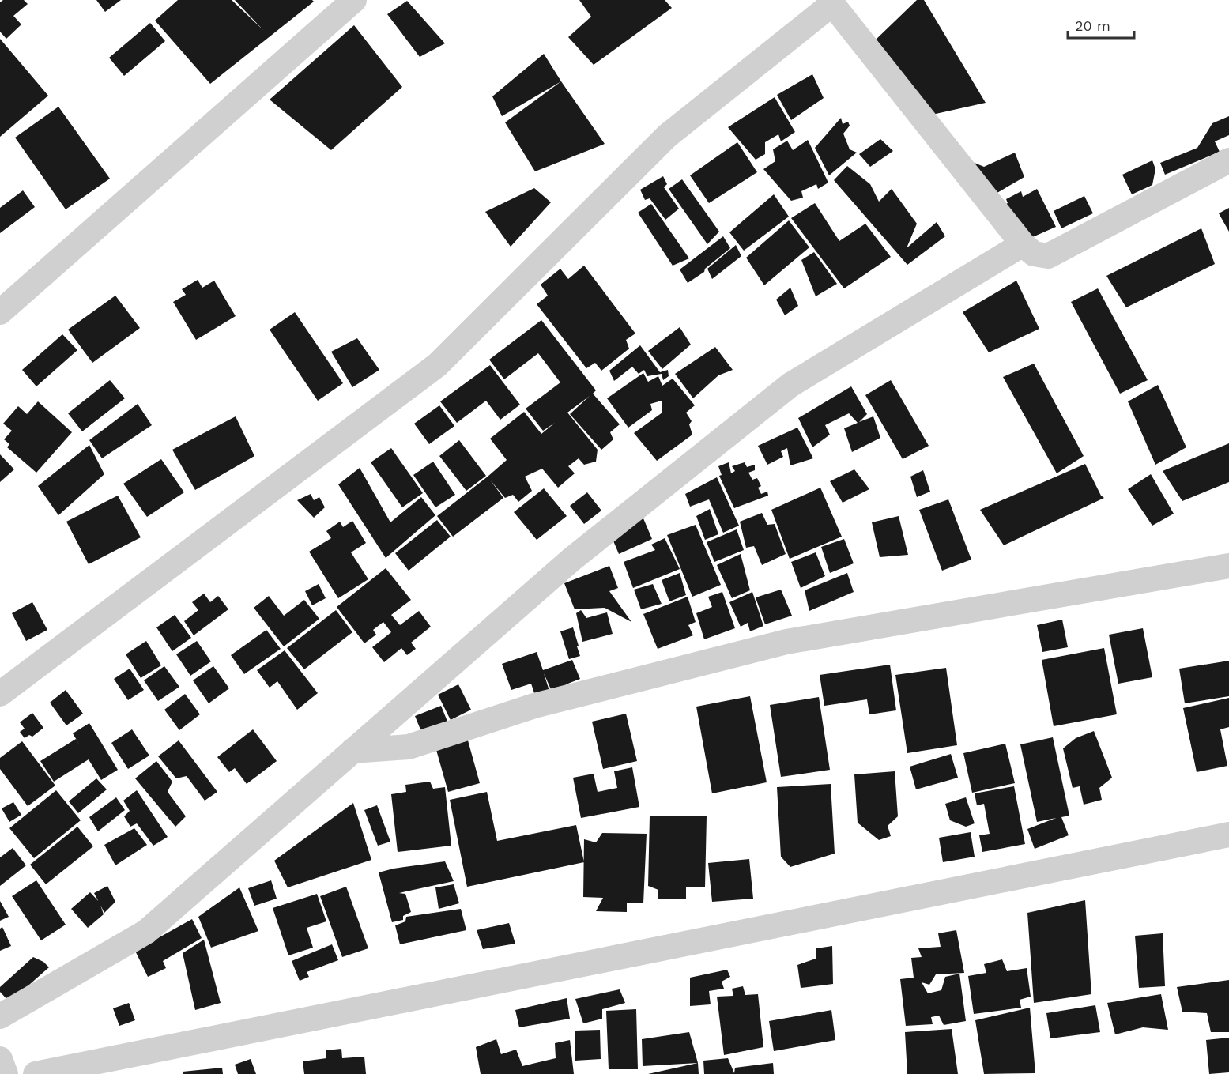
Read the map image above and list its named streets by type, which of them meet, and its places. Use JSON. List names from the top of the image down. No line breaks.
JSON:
{"scale_bar":"20 m"}
